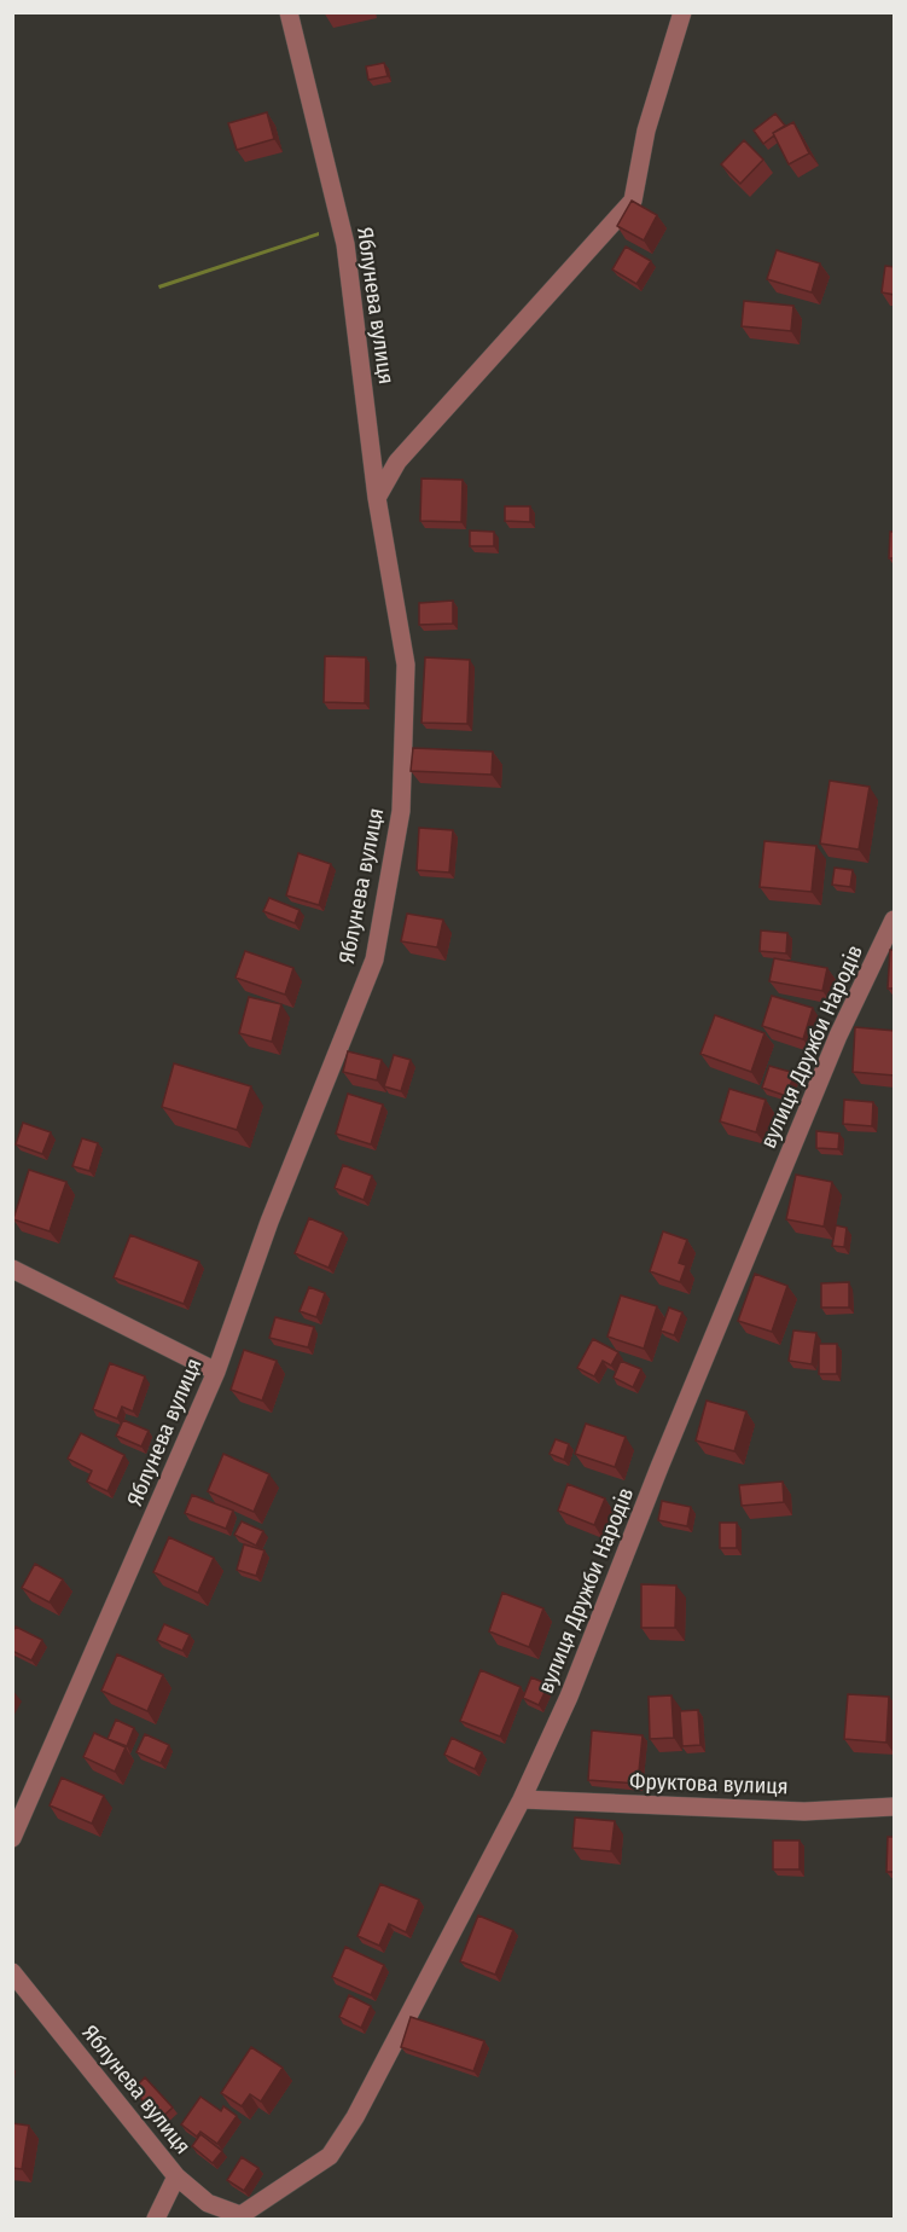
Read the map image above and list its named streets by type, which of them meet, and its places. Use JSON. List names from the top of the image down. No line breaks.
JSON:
{"streets":{"street":["Яблунева вулиця","вулиця Дружби Народів","Фруктова вулиця"]},"crossings":[["Яблунева вулиця","вулиця Дружби Народів"],["вулиця Дружби Народів","Фруктова вулиця"]]}
